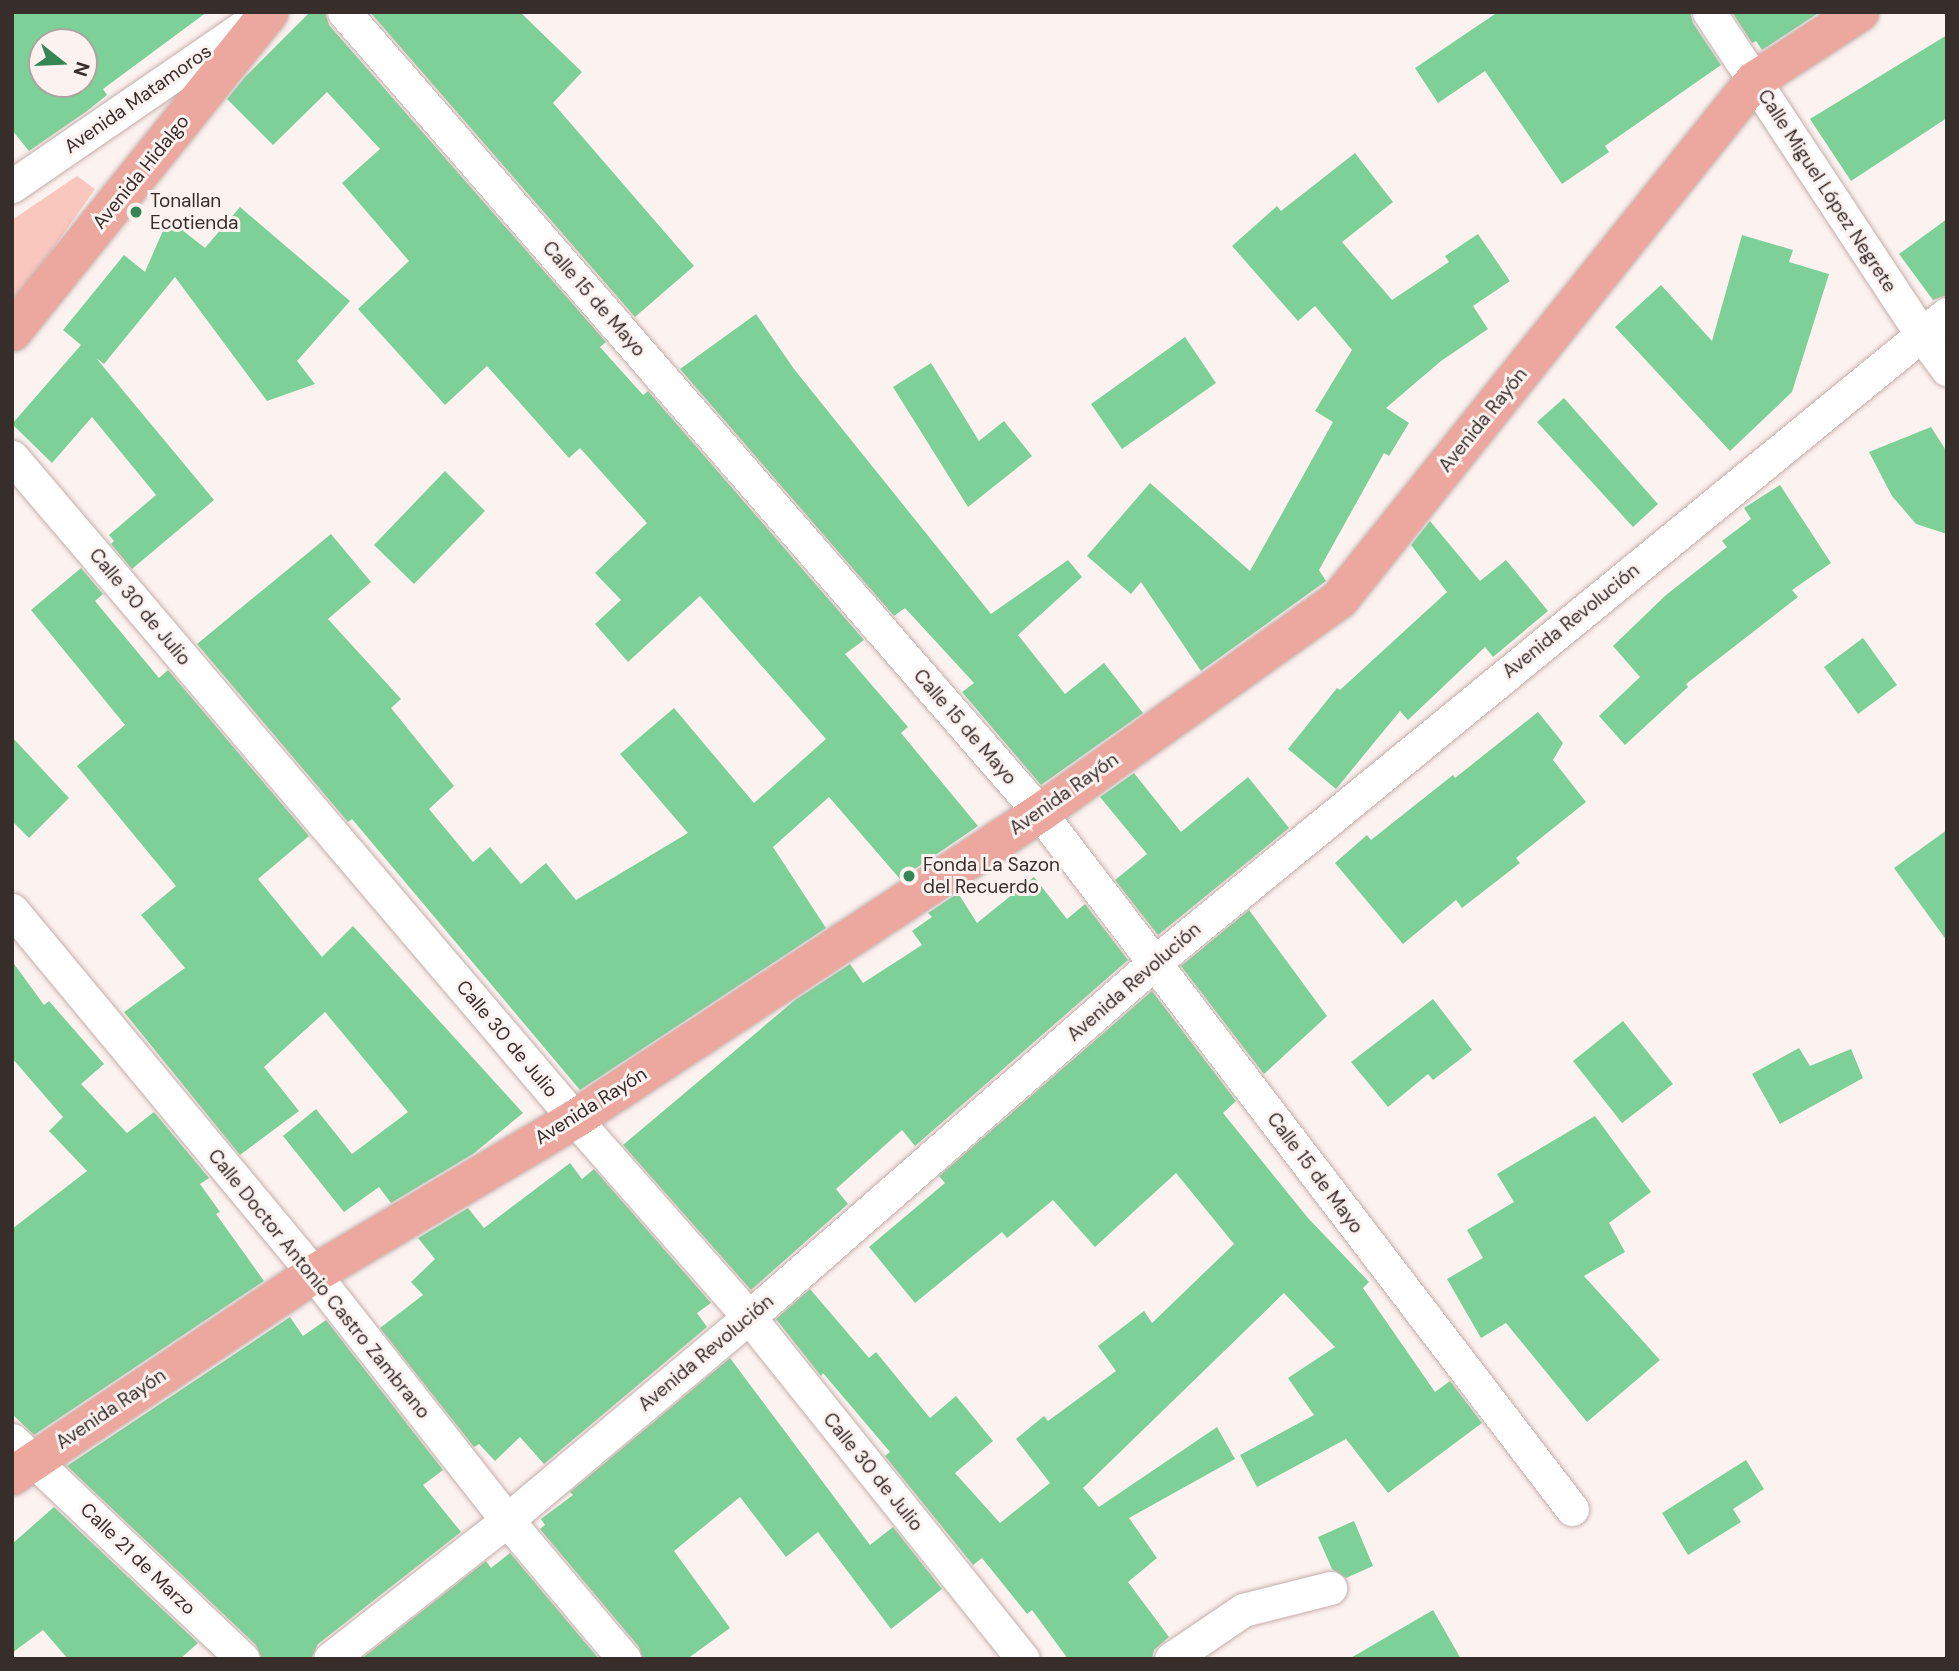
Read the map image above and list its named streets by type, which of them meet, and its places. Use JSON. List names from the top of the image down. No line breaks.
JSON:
{"streets":{"main road":["Avenida Hidalgo","Avenida Rayón"],"street":["Avenida Matamoros","Calle Miguel López Negrete","Calle 15 de Mayo","Calle 30 de Julio","Avenida Revolución","Calle Doctor Antonio Castro Zambrano","Calle 21 de Marzo"]},"crossings":[["Calle Miguel López Negrete","Avenida Rayón"],["Calle Miguel López Negrete","Avenida Revolución"],["Calle 15 de Mayo","Avenida Rayón"],["Calle 15 de Mayo","Avenida Revolución"],["Avenida Rayón","Calle 30 de Julio"],["Avenida Rayón","Calle Doctor Antonio Castro Zambrano"],["Avenida Rayón","Calle 21 de Marzo"],["Calle 30 de Julio","Avenida Revolución"],["Avenida Revolución","Calle Doctor Antonio Castro Zambrano"]],"places":["Tonallan Ecotienda","Fonda La Sazon del Recuerdo"],"north":"right"}
